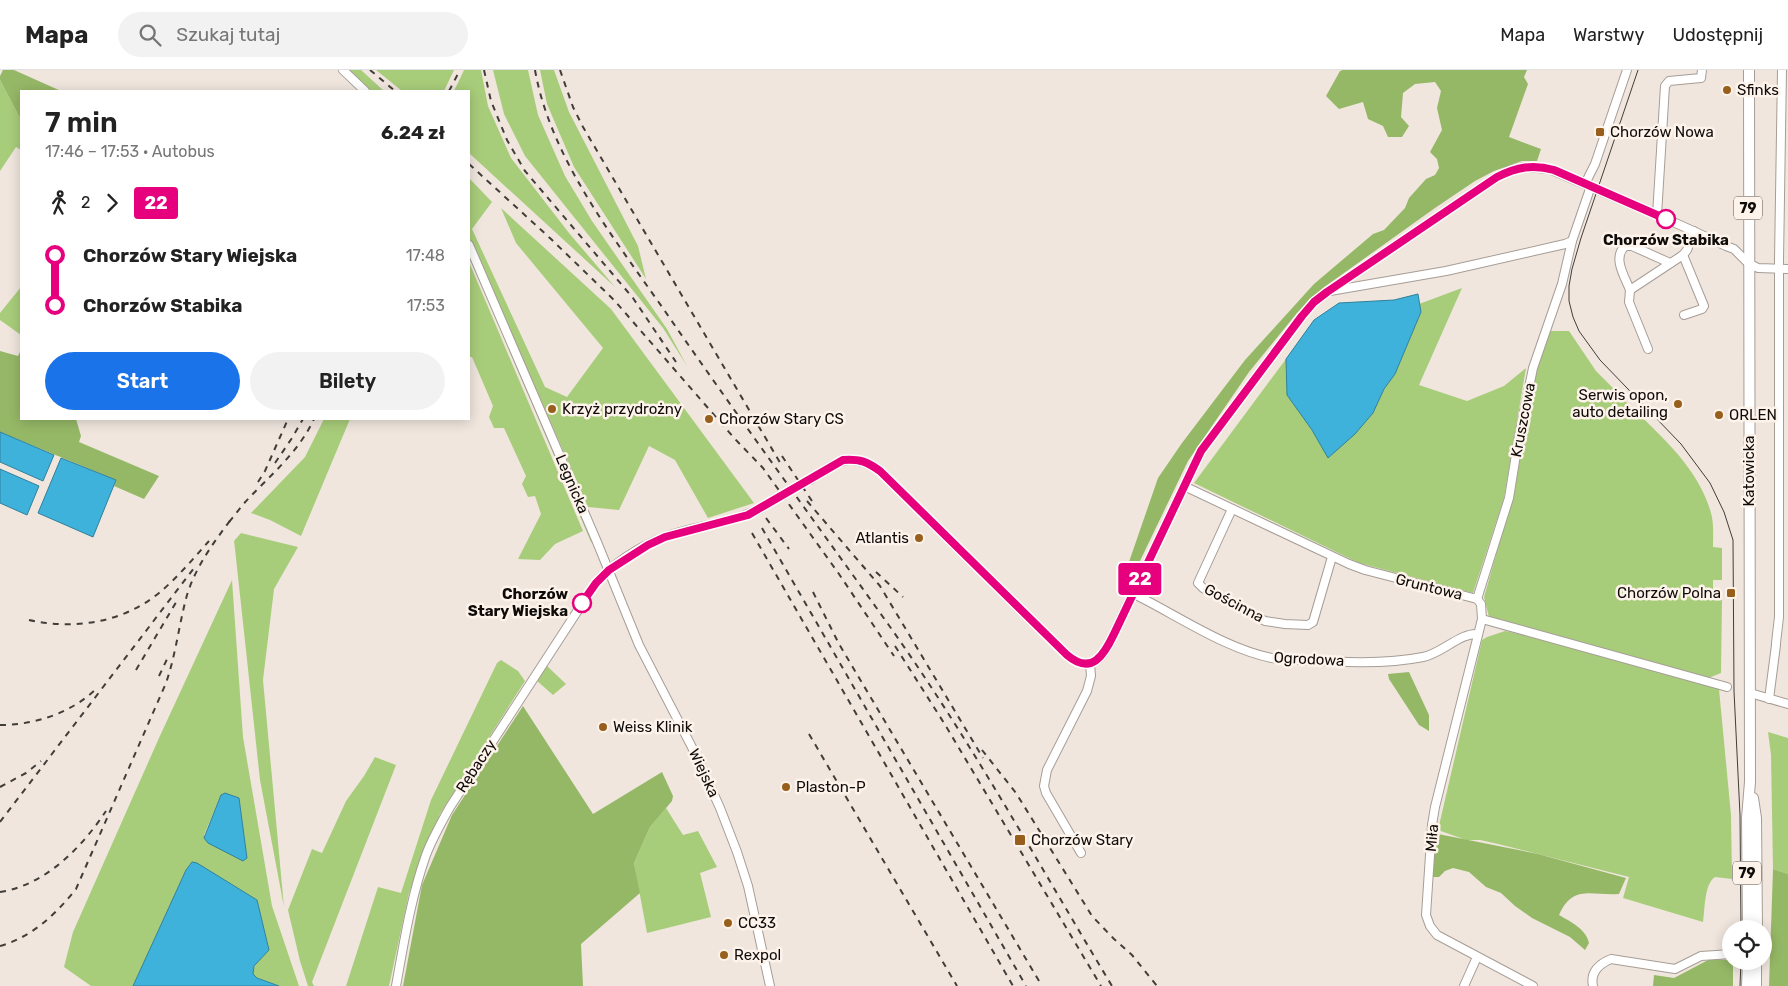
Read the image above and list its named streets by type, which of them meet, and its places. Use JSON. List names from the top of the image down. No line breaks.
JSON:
{"streets":{"main road":["79","Katowicka"],"street":["Kruszcowa","Legnicka","Gruntowa","Gościnna","Ogrodowa","Rębaczy","Wiejska","Miła"]},"crossings":[["Kruszcowa","Gruntowa"],["Legnicka","Rębaczy"],["Legnicka","Wiejska"],["Gruntowa","Gościnna"],["Ogrodowa","Miła"],["Rębaczy","Wiejska"]],"places":{"other":["Sfinks","Chorzów Stabika","Serwis opon, auto detailing","Krzyż przydrożny","ORLEN","Chorzów Stary CS","Atlantis","Chorzów Stary Wiejska","Weiss Klinik","Plaston-P","CC33","Rexpol"],"transit":["Chorzów Nowa","Chorzów Polna","Chorzów Stary"]},"lines":["bus line 22"],"page":{"header":"Mapa","search":"Szukaj tutaj","nav":["Mapa","Warstwy","Udostępnij"],"on_map":"22","heading":["7 min","17:46 – 17:53 · Autobus","6.24 zł"],"legs":["2","22"],"list":[{"name":"Chorzów Stary Wiejska","value":"17:48"},{"name":"Chorzów Stabika","value":"17:53"}],"buttons":["Start","Bilety"]}}
